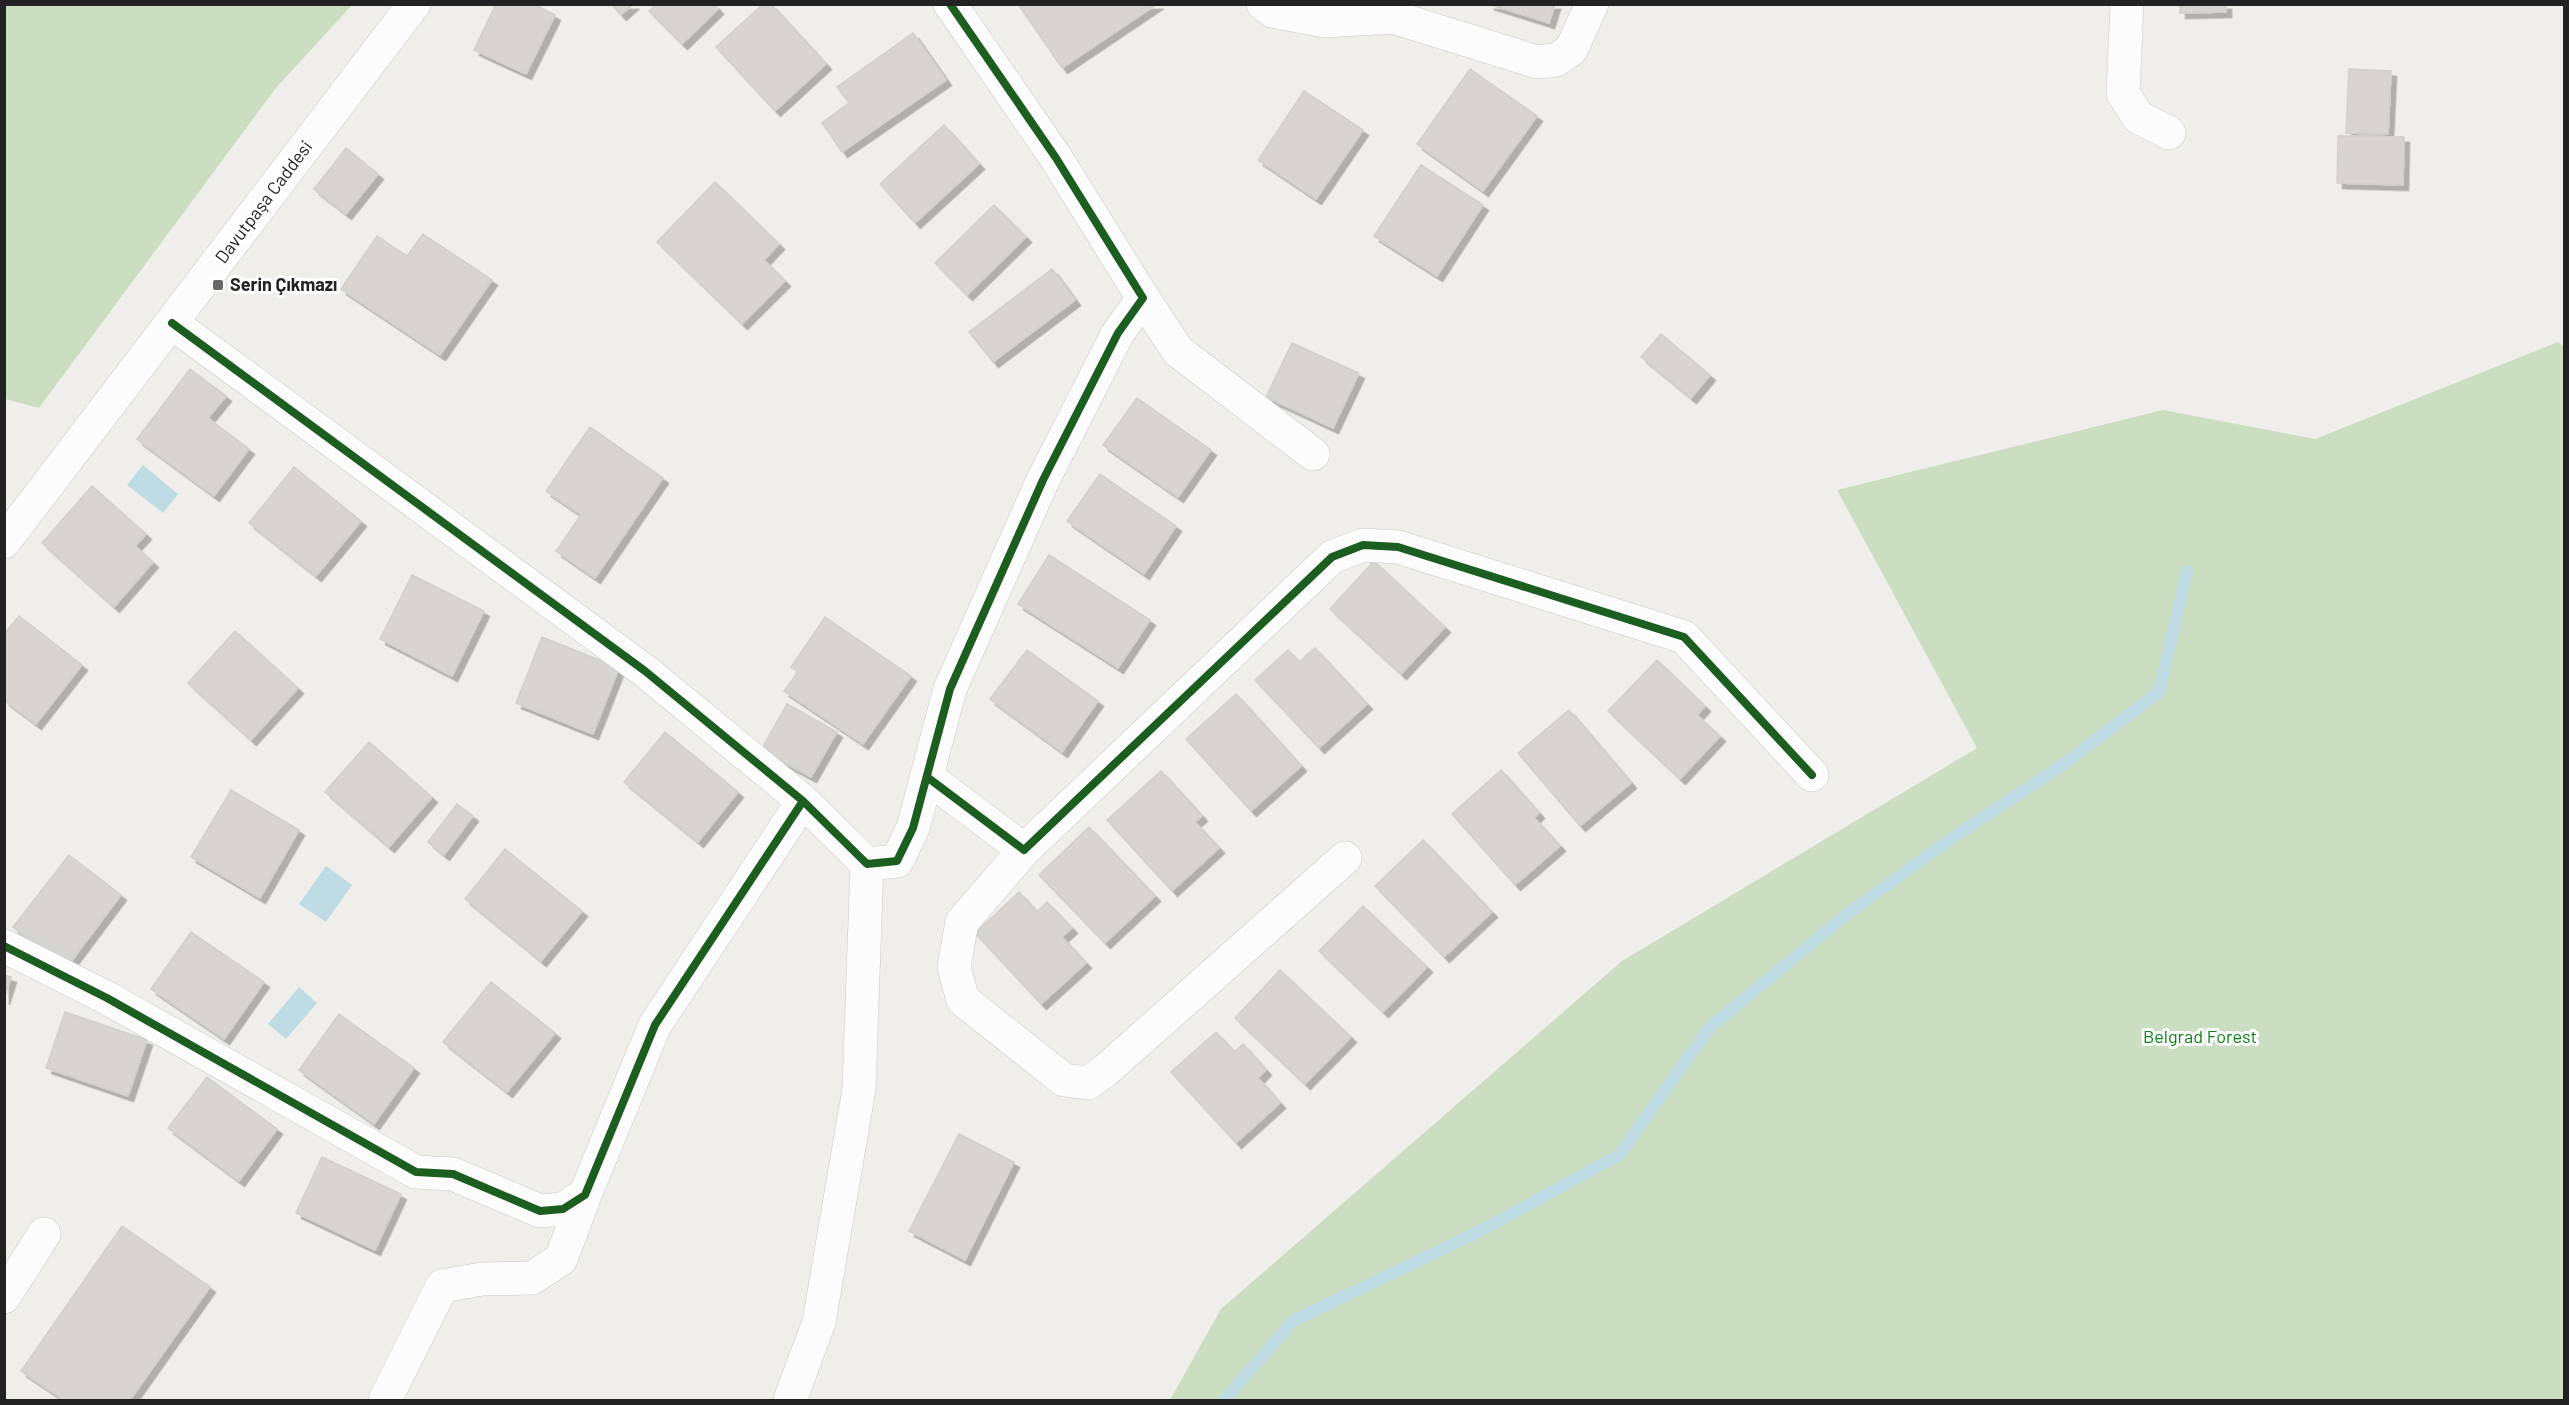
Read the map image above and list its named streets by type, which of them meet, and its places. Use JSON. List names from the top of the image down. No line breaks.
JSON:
{"streets":{"street":["Davutpaşa Caddesi"]},"parks":["Belgrad Forest"],"places":{"transit":["Serin Çıkmazı"]}}
